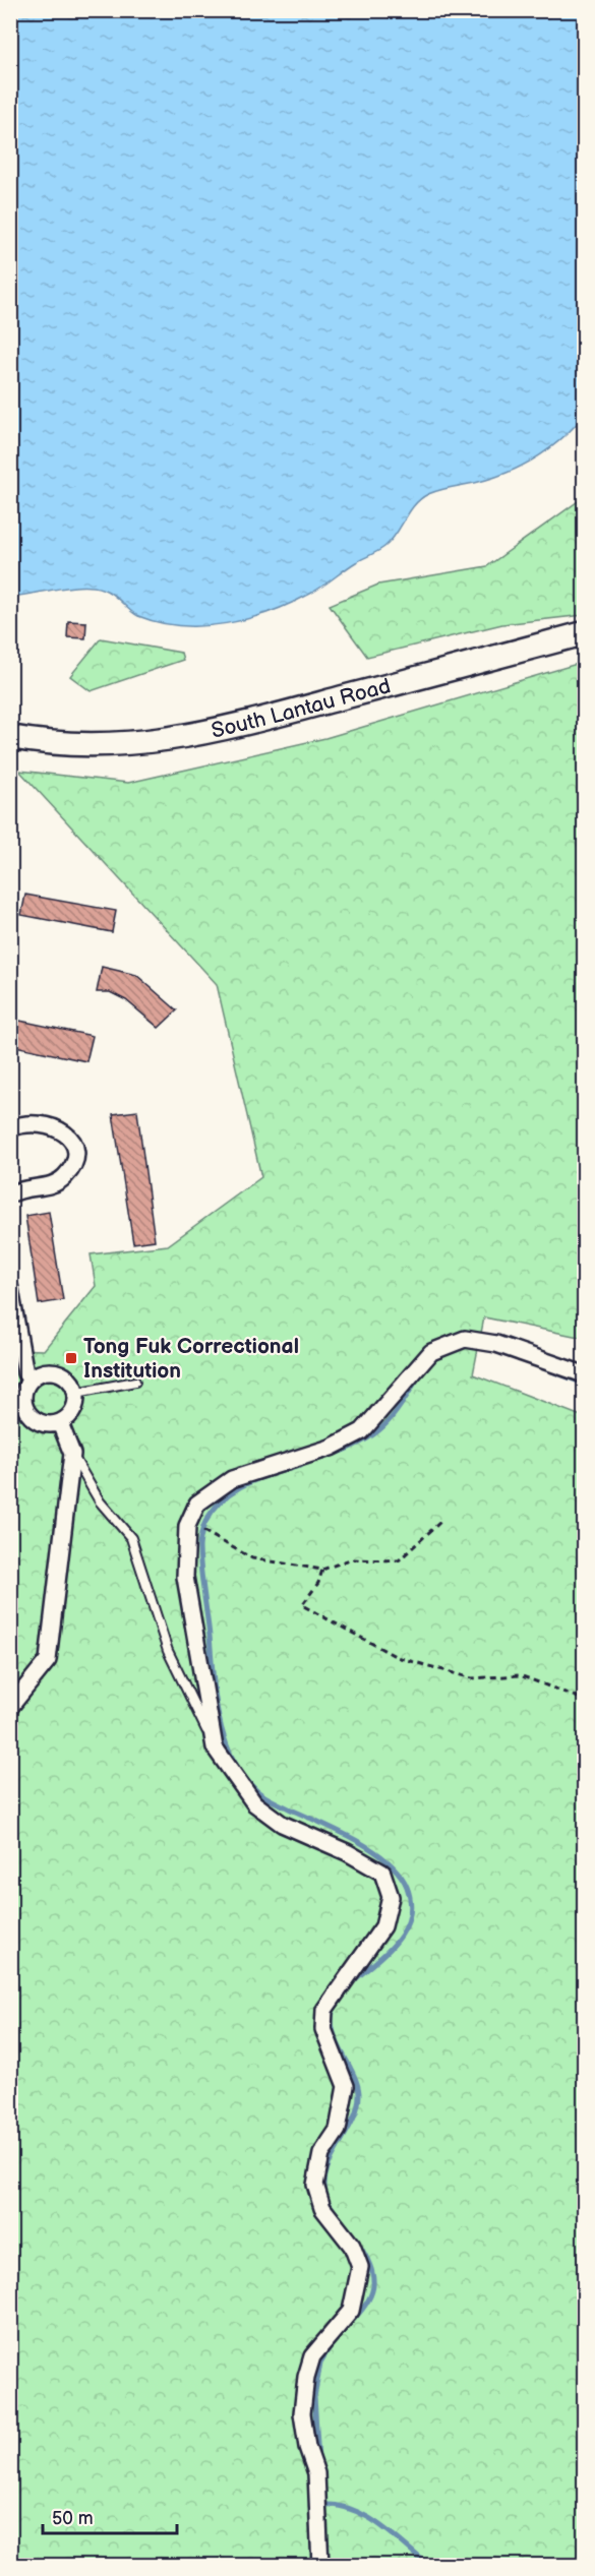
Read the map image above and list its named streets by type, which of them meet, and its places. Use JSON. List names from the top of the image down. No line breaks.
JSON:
{"streets":{"main road":["South Lantau Road"]},"places":{"transit":["Tong Fuk Correctional Institution"]},"scale_bar":"50 m"}
